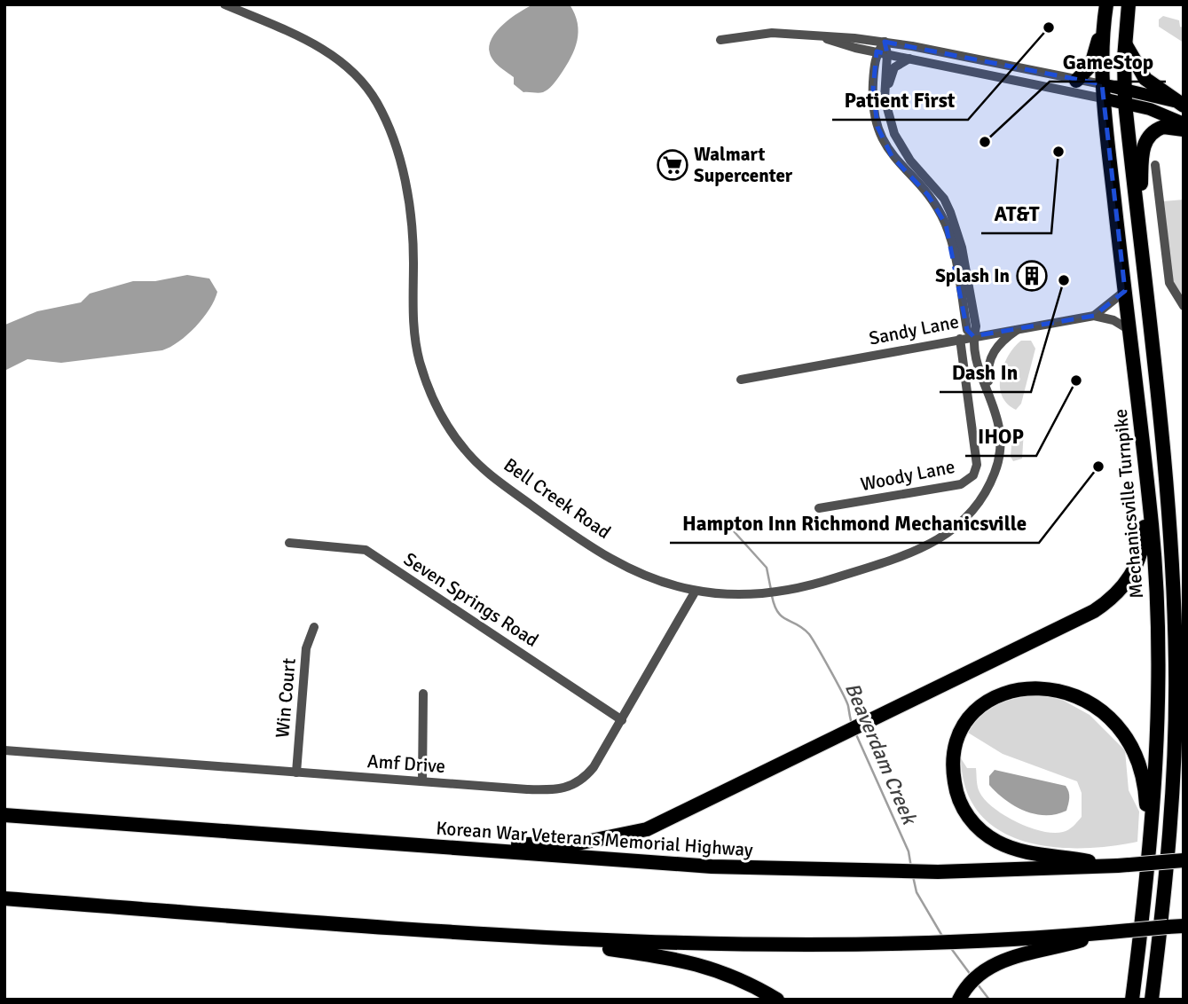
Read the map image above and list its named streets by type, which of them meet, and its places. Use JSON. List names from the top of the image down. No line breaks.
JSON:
{"streets":{"highway":["Mechanicsville Turnpike","Korean War Veterans Memorial Highway"],"street":["Sandy Lane","Woody Lane","Bell Creek Road","Seven Springs Road","Win Court","Amf Drive"]},"crossings":[["Sandy Lane","Woody Lane"],["Sandy Lane","Bell Creek Road"],["Sandy Lane","Mechanicsville Turnpike"],["Bell Creek Road","Amf Drive"],["Seven Springs Road","Amf Drive"],["Win Court","Amf Drive"]],"water":["Beaverdam Creek"],"places":{"other":["Patient First","GameStop","AT&T","Dash In","IHOP","Hampton Inn Richmond Mechanicsville"],"supermarket":["Walmart Supercenter"],"building":["Splash In"]}}
